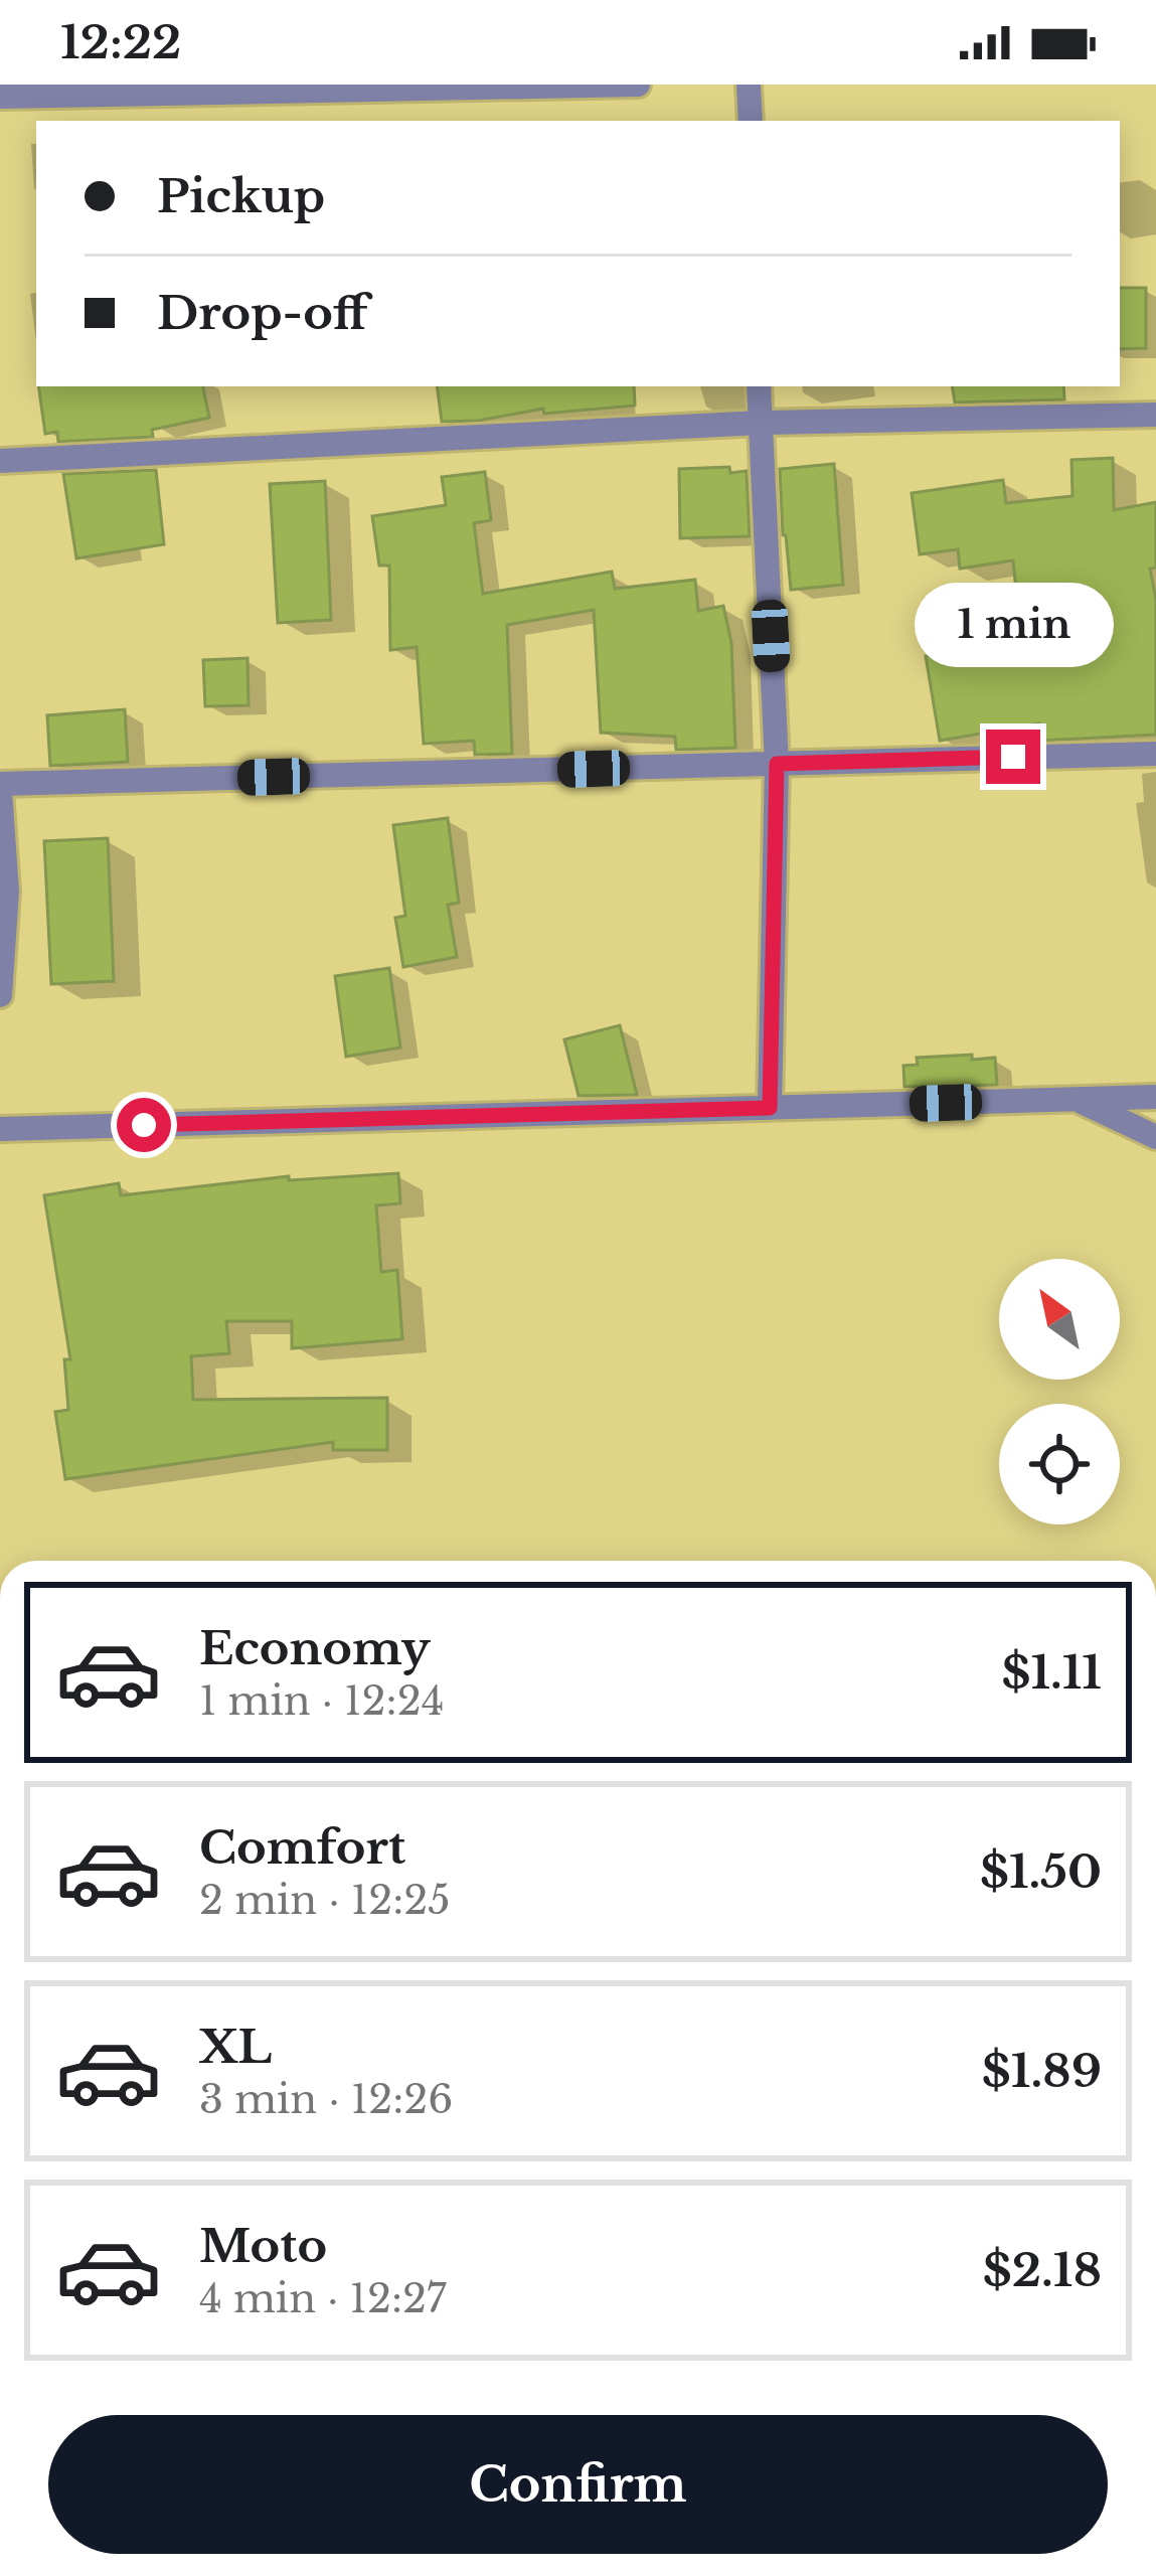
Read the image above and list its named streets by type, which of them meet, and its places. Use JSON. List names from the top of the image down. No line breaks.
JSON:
{"north":"top left","page":{"status":"12:22","banner":["Pickup","Drop-off"],"bubble":"1 min","list":[{"name":"Economy","note":"1 min · 12:24","value":"$1.11"},{"name":"Comfort","note":"2 min · 12:25","value":"$1.50"},{"name":"XL","note":"3 min · 12:26","value":"$1.89"},{"name":"Moto","note":"4 min · 12:27","value":"$2.18"}],"buttons":"Confirm"}}
